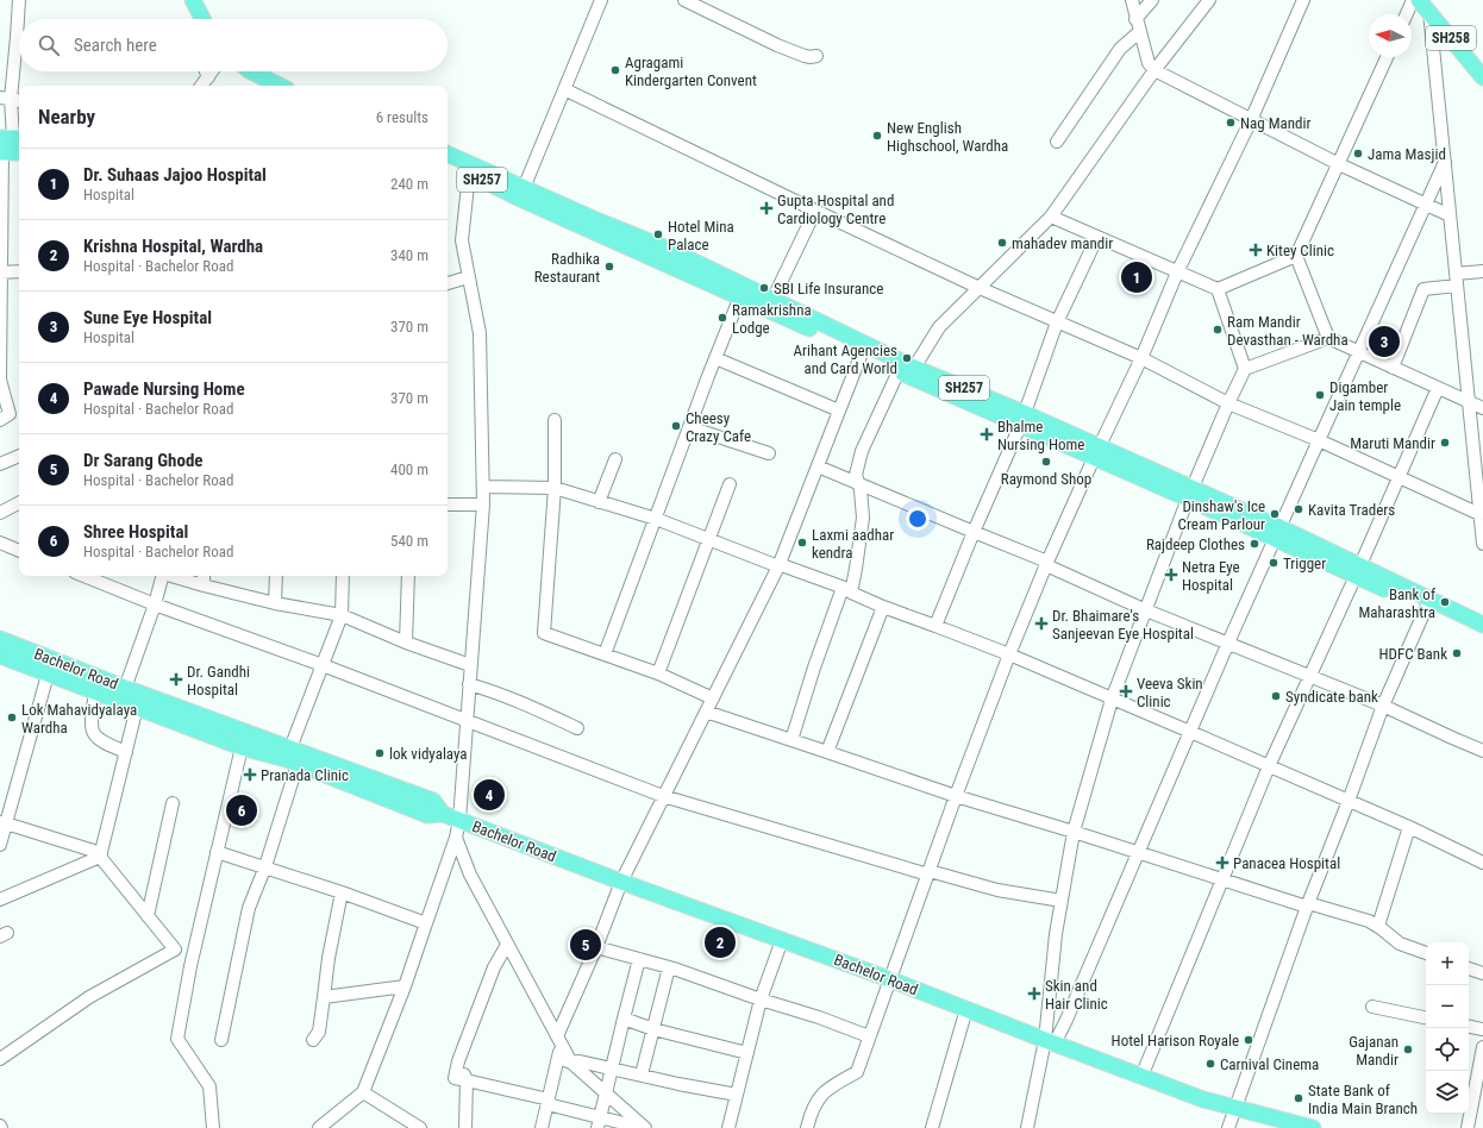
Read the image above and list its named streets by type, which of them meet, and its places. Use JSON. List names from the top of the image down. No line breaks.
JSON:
{"streets":{"main road":["SH258","SH257","Bachelor Road"]},"places":{"other":["Agragami Kindergarten Convent","Nag Mandir","New English Highschool, Wardha","Jama Masjid","Hotel Mina Palace","mahadev mandir","Radhika Restaurant","SBI Life Insurance","Ramakrishna Lodge","Ram Mandir Devasthan - Wardha","Arihant Agencies and Card World","Digamber Jain temple","Cheesy Crazy Cafe","Maruti Mandir","Raymond Shop","Kavita Traders","Dinshaw's Ice Cream Parlour","Laxmi aadhar kendra","Rajdeep Clothes","Trigger","Bank of Maharashtra","HDFC Bank","Syndicate bank","Lok Mahavidyalaya Wardha","lok vidyalaya","Hotel Harison Royale","Gajanan Mandir","Carnival Cinema","State Bank of India Main Branch"],"health":["Gupta Hospital and Cardiology Centre","Kitey Clinic","Bhalme Nursing Home","Netra Eye Hospital","Dr. Bhaimare's Sanjeevan Eye Hospital","Dr. Gandhi Hospital","Veeva Skin Clinic","Pranada Clinic","Panacea Hospital","Skin and Hair Clinic"]},"north":"left","page":{"search":"Search here","heading":["Nearby","6 results"],"list":[{"mark":"1","name":"Dr. Suhaas Jajoo Hospital","note":"Hospital","value":"240 m"},{"mark":"2","name":"Krishna Hospital, Wardha","note":"Hospital · Bachelor Road","value":"340 m"},{"mark":"3","name":"Sune Eye Hospital","note":"Hospital","value":"370 m"},{"mark":"4","name":"Pawade Nursing Home","note":"Hospital · Bachelor Road","value":"370 m"},{"mark":"5","name":"Dr Sarang Ghode","note":"Hospital · Bachelor Road","value":"400 m"},{"mark":"6","name":"Shree Hospital","note":"Hospital · Bachelor Road","value":"540 m"}],"pins":["1","3","4","6","2","5"],"map_buttons":["+","−"]}}
